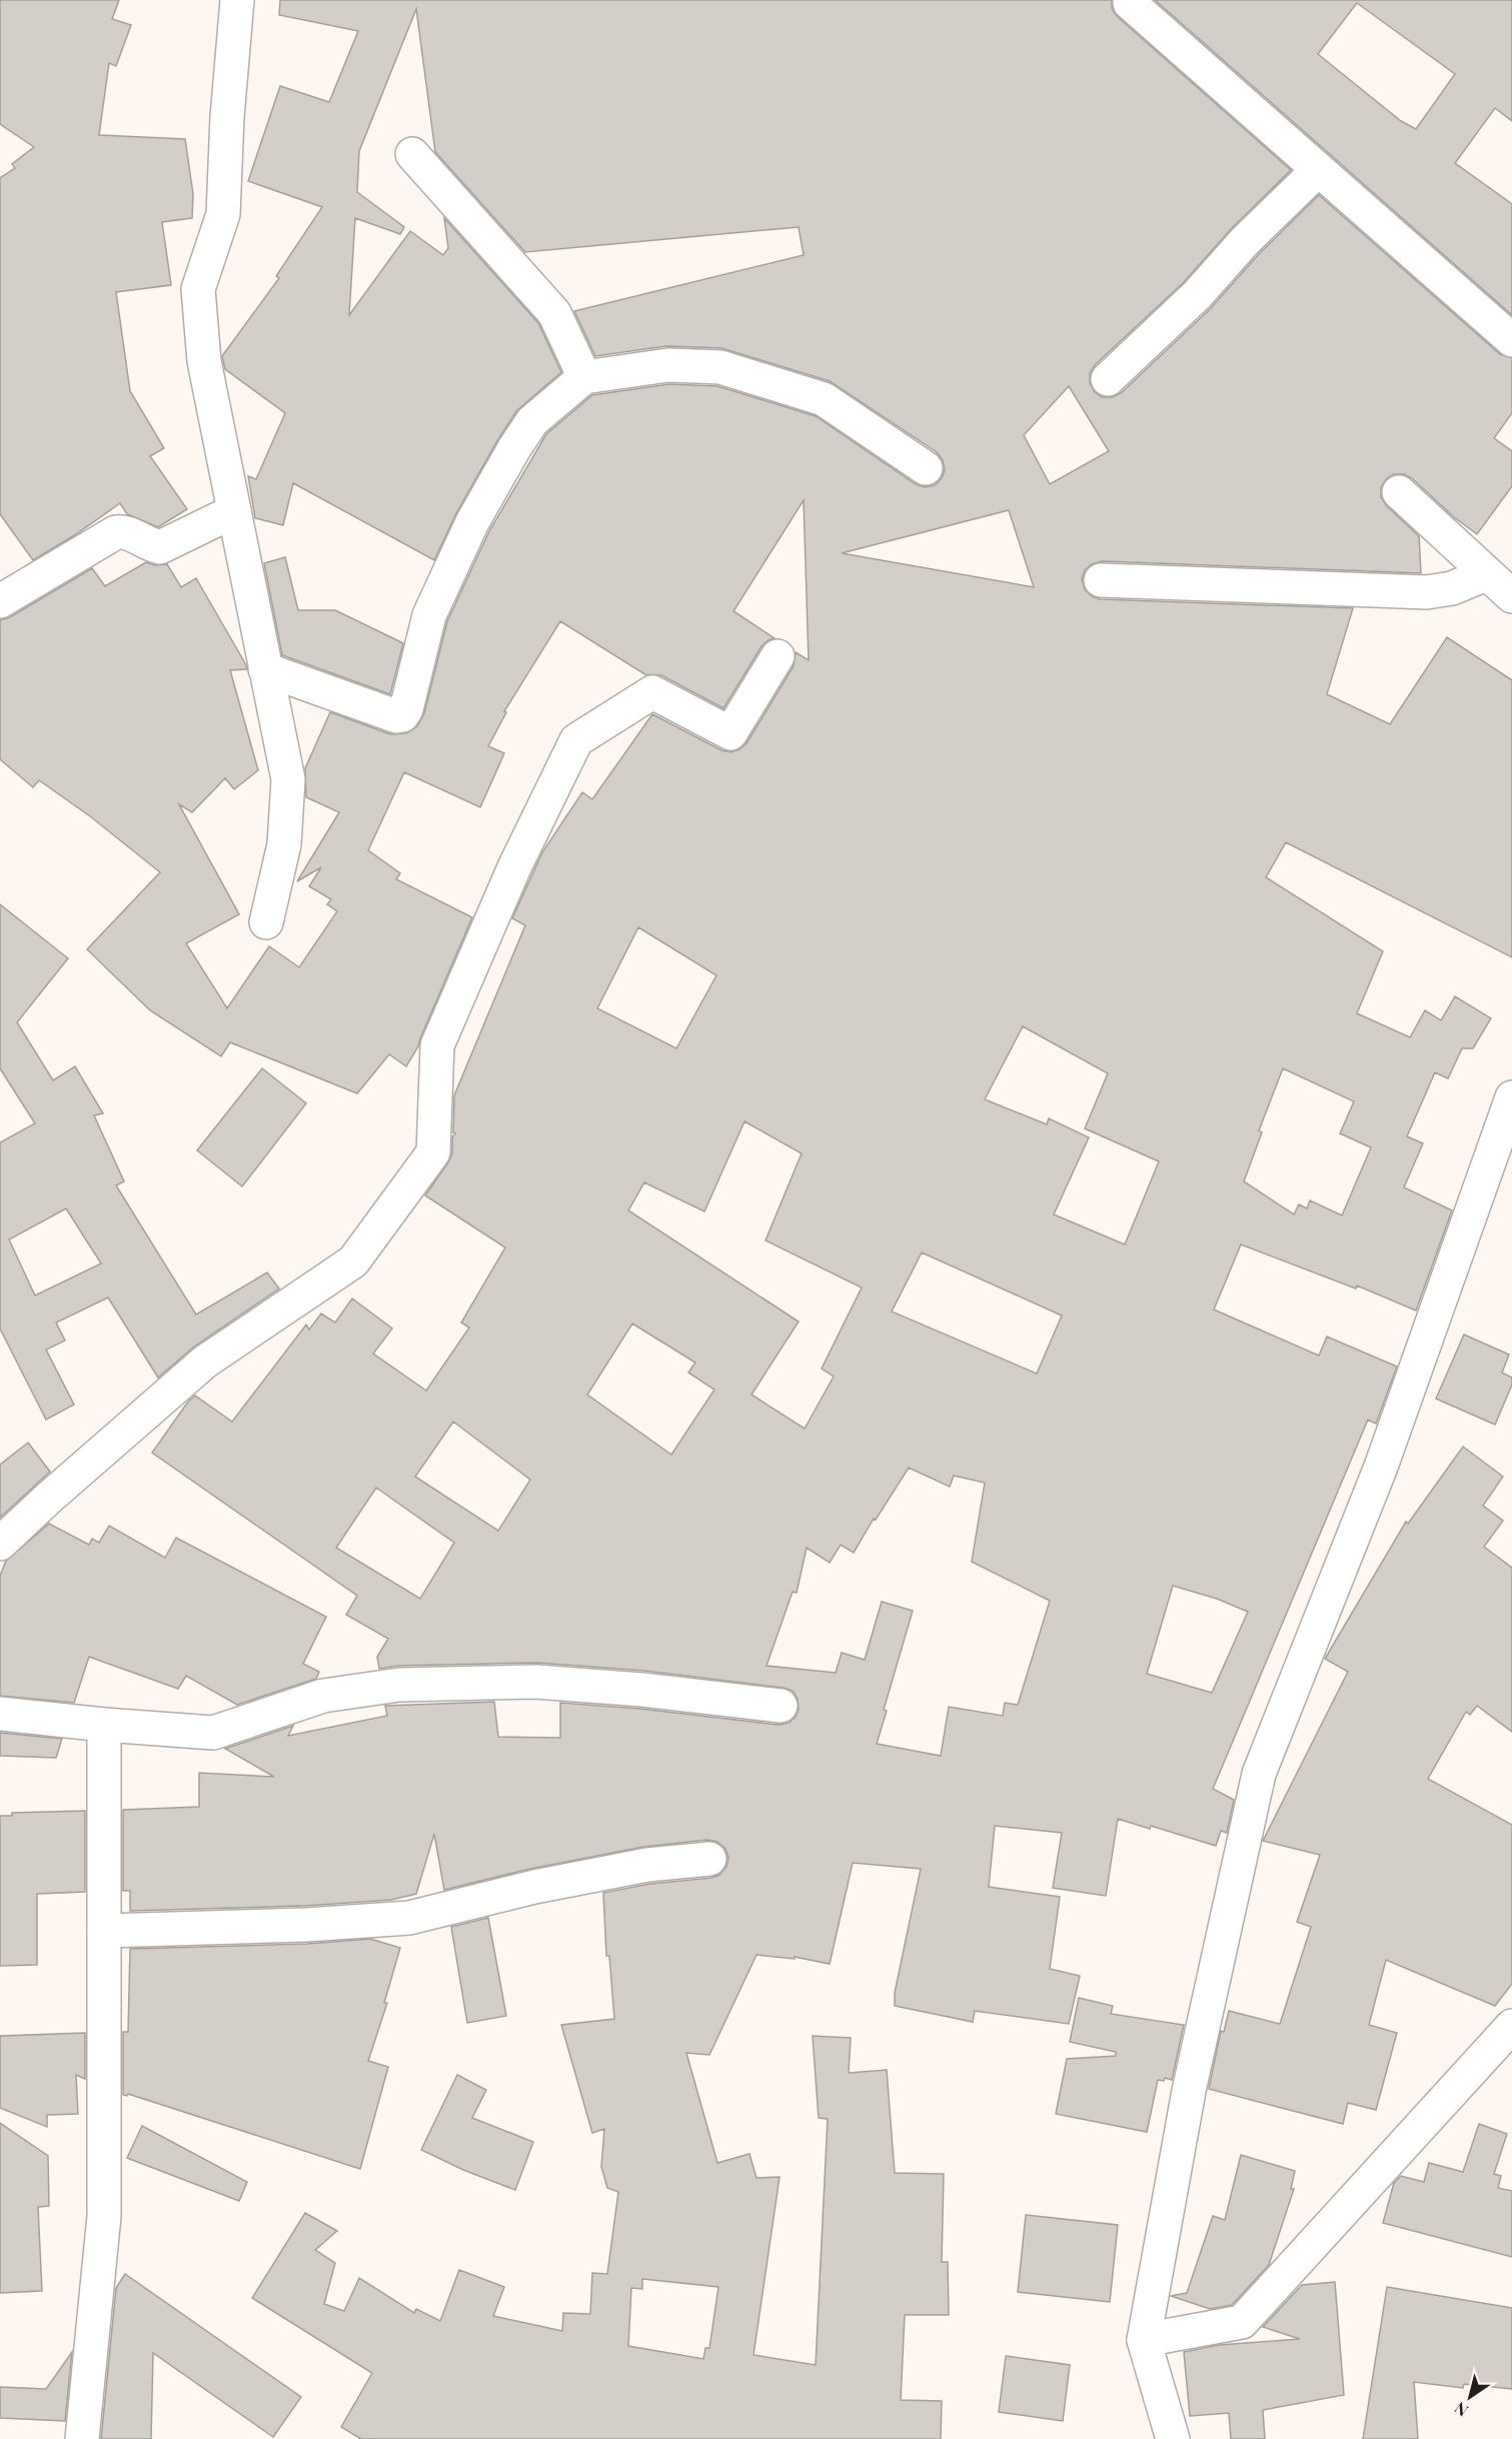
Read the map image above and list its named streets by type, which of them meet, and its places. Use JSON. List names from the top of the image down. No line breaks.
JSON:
{"north":"bottom left"}
